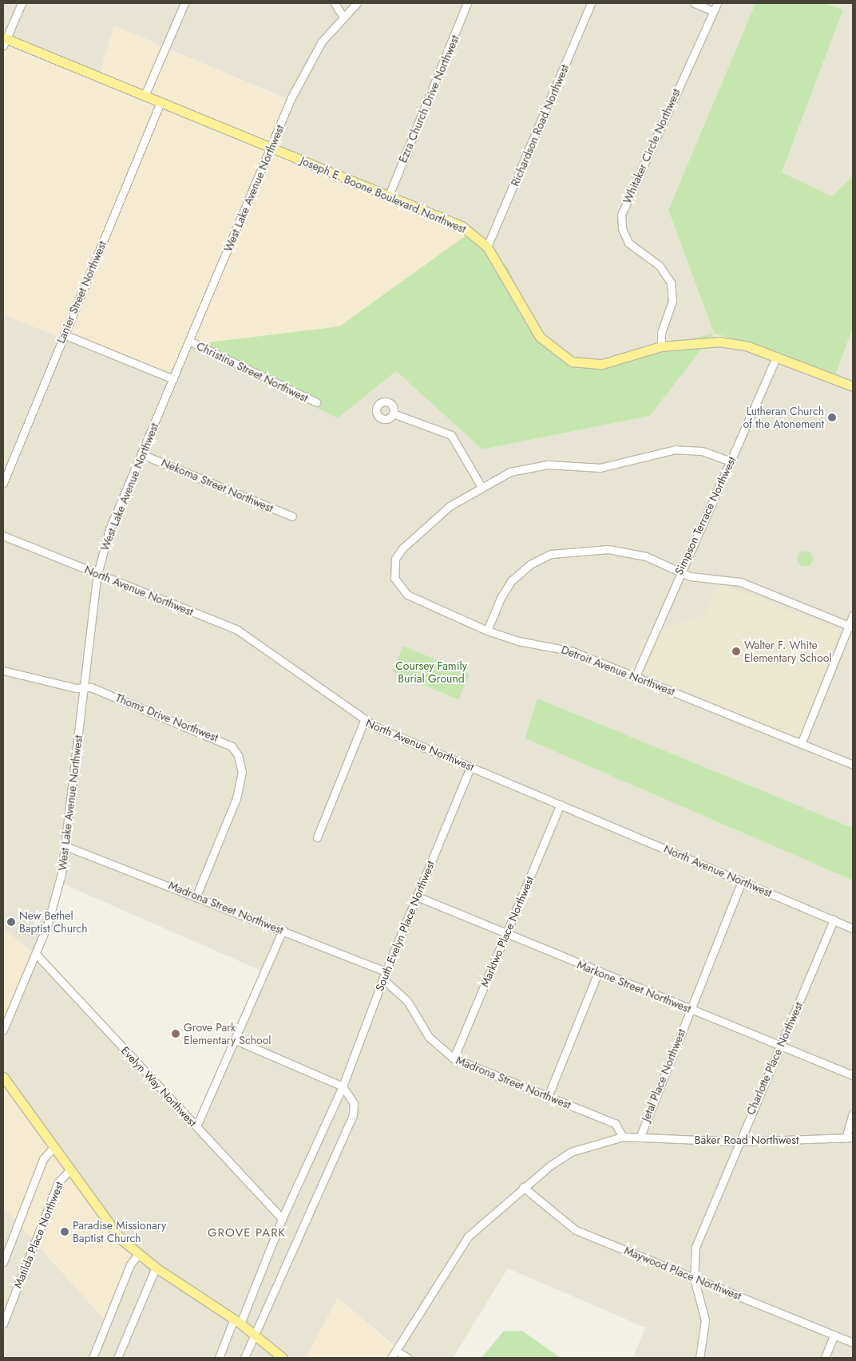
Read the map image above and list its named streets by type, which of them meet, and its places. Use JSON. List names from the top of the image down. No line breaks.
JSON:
{"streets":{"main road":["Joseph E. Boone Boulevard Northwest"],"street":["Ezra Church Drive Northwest","Richardson Road Northwest","Whitaker Circle Northwest","West Lake Avenue Northwest","Lanier Street Northwest","Christina Street Northwest","Nekoma Street Northwest","Simpson Terrace Northwest","North Avenue Northwest","Detroit Avenue Northwest","Thoms Drive Northwest","Madrona Street Northwest","South Evelyn Place Northwest","Marktwo Place Northwest","Markone Street Northwest","Charlotte Place Northwest","Jetal Place Northwest","Evelyn Way Northwest","Baker Road Northwest","Matilda Place Northwest","Maywood Place Northwest"]},"crossings":[["Ezra Church Drive Northwest","Joseph E. Boone Boulevard Northwest"],["Richardson Road Northwest","Joseph E. Boone Boulevard Northwest"],["Whitaker Circle Northwest","Joseph E. Boone Boulevard Northwest"],["West Lake Avenue Northwest","Joseph E. Boone Boulevard Northwest"],["West Lake Avenue Northwest","Christina Street Northwest"],["West Lake Avenue Northwest","Nekoma Street Northwest"],["West Lake Avenue Northwest","North Avenue Northwest"],["West Lake Avenue Northwest","Thoms Drive Northwest"],["West Lake Avenue Northwest","Madrona Street Northwest"],["West Lake Avenue Northwest","Evelyn Way Northwest"],["Joseph E. Boone Boulevard Northwest","Lanier Street Northwest"],["Joseph E. Boone Boulevard Northwest","Simpson Terrace Northwest"],["Simpson Terrace Northwest","Detroit Avenue Northwest"],["North Avenue Northwest","South Evelyn Place Northwest"],["North Avenue Northwest","Marktwo Place Northwest"],["North Avenue Northwest","Charlotte Place Northwest"],["North Avenue Northwest","Jetal Place Northwest"],["Thoms Drive Northwest","Madrona Street Northwest"],["Madrona Street Northwest","South Evelyn Place Northwest"],["Madrona Street Northwest","Marktwo Place Northwest"],["Madrona Street Northwest","Baker Road Northwest"],["South Evelyn Place Northwest","Markone Street Northwest"],["South Evelyn Place Northwest","Evelyn Way Northwest"],["Marktwo Place Northwest","Markone Street Northwest"],["Markone Street Northwest","Charlotte Place Northwest"],["Markone Street Northwest","Jetal Place Northwest"],["Charlotte Place Northwest","Baker Road Northwest"],["Charlotte Place Northwest","Maywood Place Northwest"],["Jetal Place Northwest","Baker Road Northwest"],["Baker Road Northwest","Maywood Place Northwest"]],"districts":["GROVE PARK"],"parks":["Coursey Family Burial Ground"],"places":["Lutheran Church of the Atonement","Walter F. White Elementary School","New Bethel Baptist Church","Grove Park Elementary School","Paradise Missionary Baptist Church"]}
